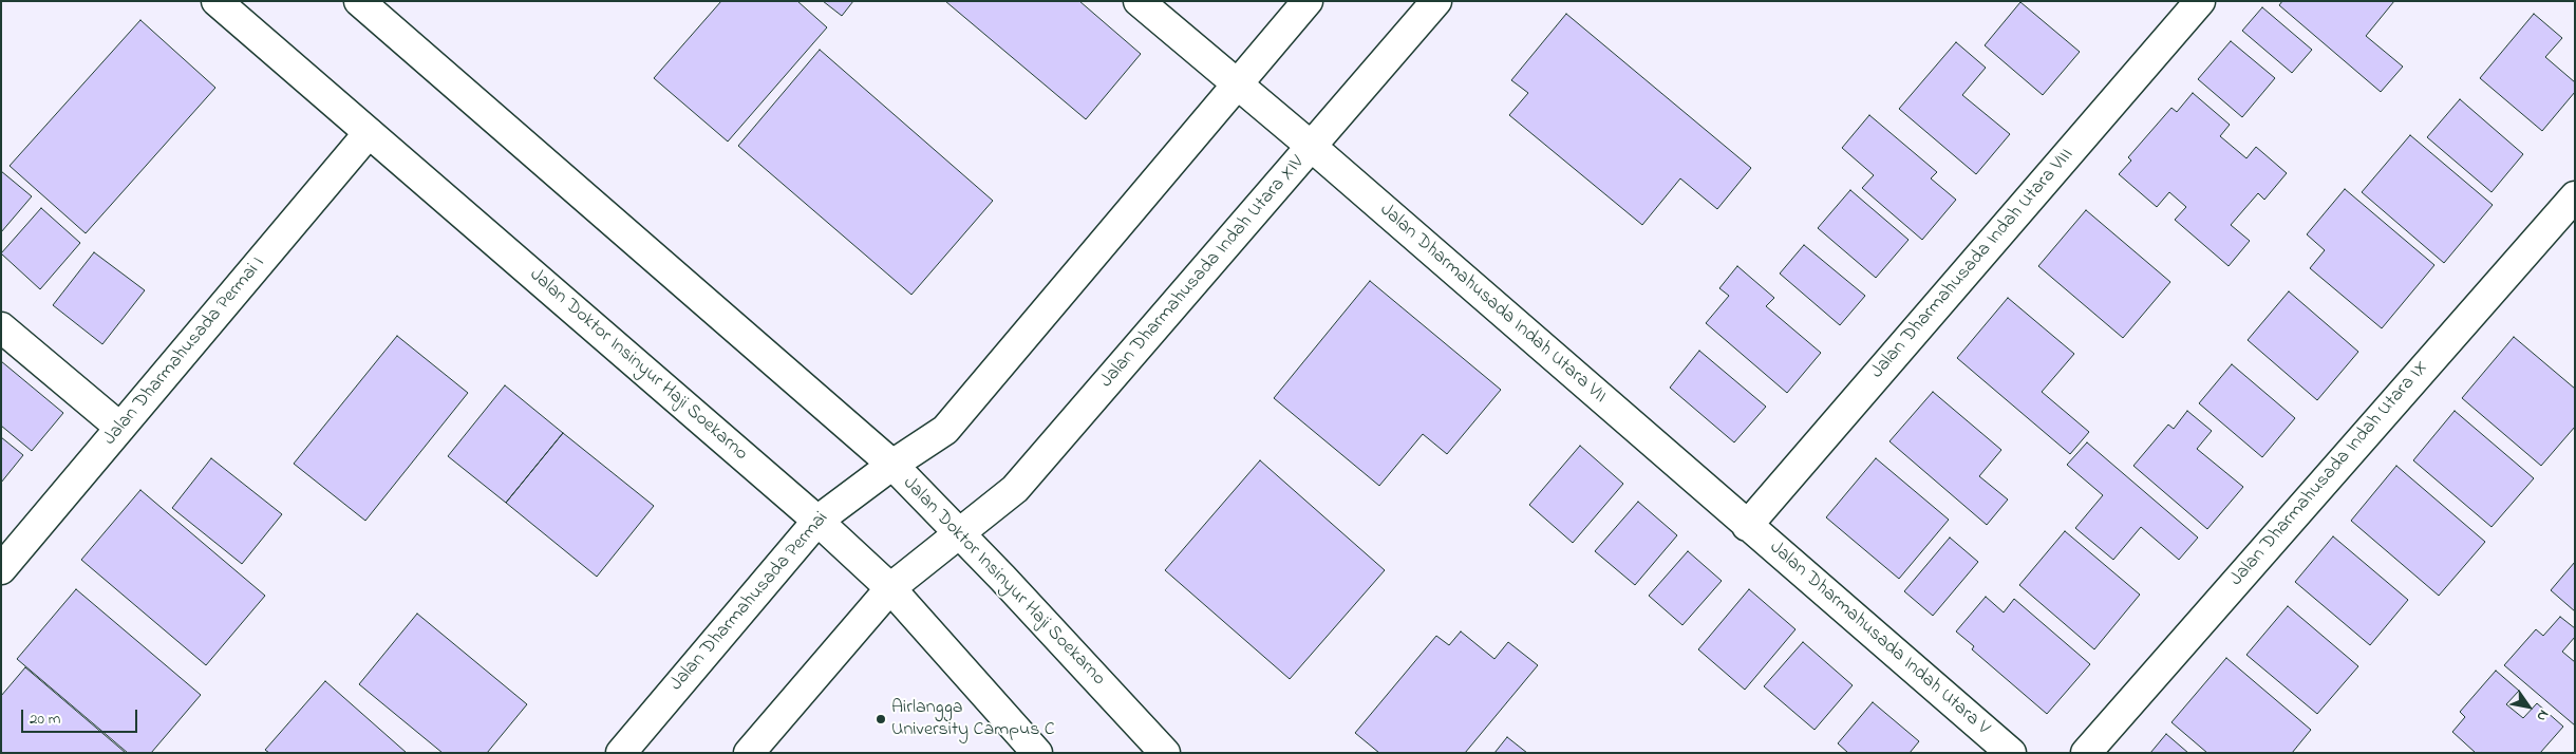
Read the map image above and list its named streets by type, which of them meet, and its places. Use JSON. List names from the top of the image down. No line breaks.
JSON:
{"streets":{"street":["Jalan Dharmahusada Indah Utara VIII","Jalan Dharmahusada Indah Utara XIV","Jalan Dharmahusada Indah Utara VII","Jalan Dharmahusada Permai I","Jalan Doktor Insinyur Haji Soekarno","Jalan Dharmahusada Indah Utara IX","Jalan Dharmahusada Permai","Jalan Dharmahusada Indah Utara V"]},"crossings":[["Jalan Dharmahusada Indah Utara VIII","Jalan Dharmahusada Indah Utara VII"],["Jalan Dharmahusada Indah Utara VIII","Jalan Dharmahusada Indah Utara V"],["Jalan Dharmahusada Indah Utara XIV","Jalan Dharmahusada Indah Utara VII"],["Jalan Dharmahusada Indah Utara XIV","Jalan Doktor Insinyur Haji Soekarno"],["Jalan Dharmahusada Indah Utara VII","Jalan Dharmahusada Indah Utara V"],["Jalan Dharmahusada Permai I","Jalan Doktor Insinyur Haji Soekarno"],["Jalan Doktor Insinyur Haji Soekarno","Jalan Dharmahusada Permai"]],"places":["Airlangga University Campus C"],"scale_bar":"20 m","north":"bottom right"}
